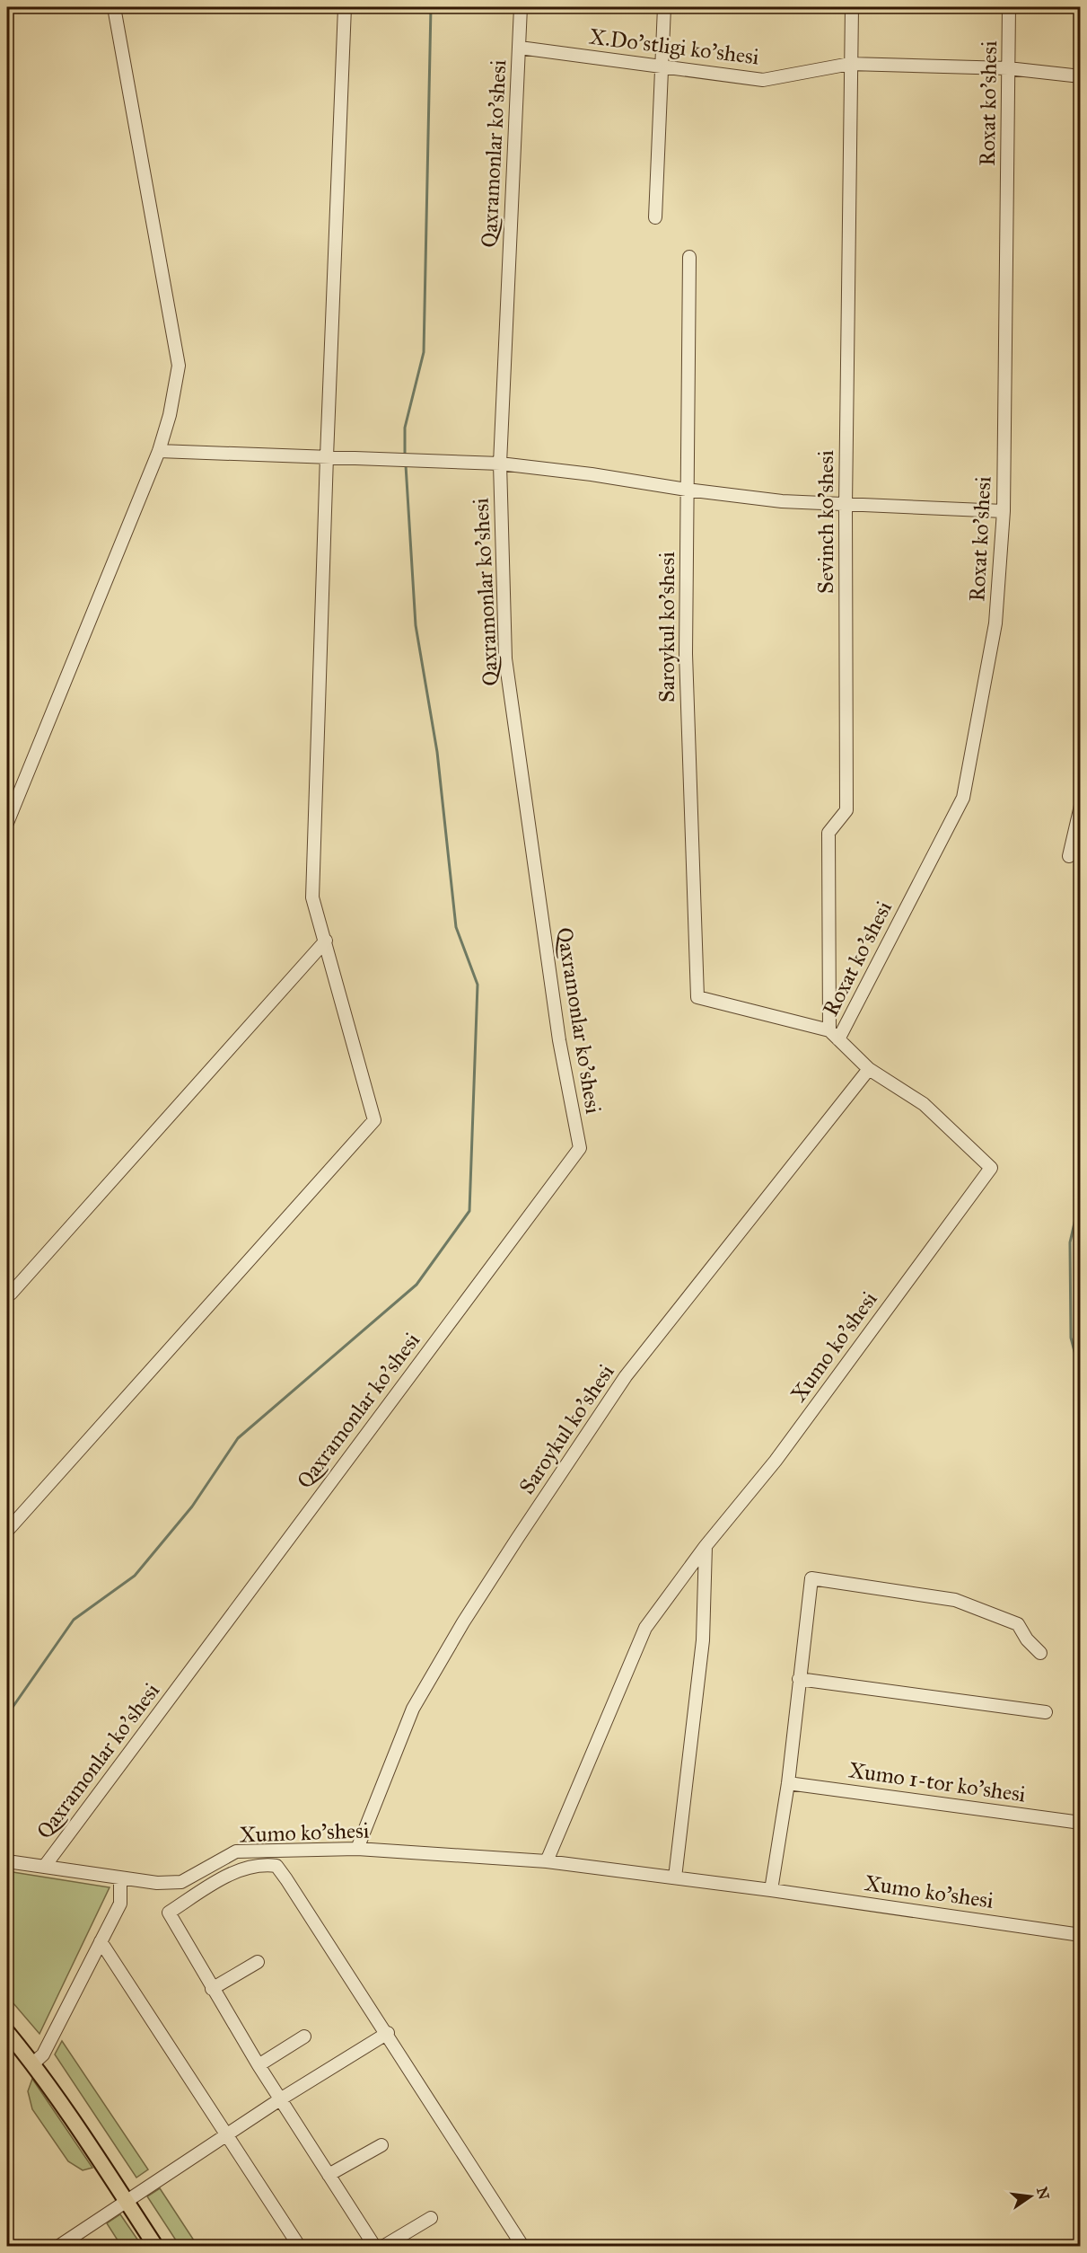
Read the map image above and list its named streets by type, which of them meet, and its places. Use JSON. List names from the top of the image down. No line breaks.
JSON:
{"streets":{"street":["X.Do'stligi ko'shesi","Roxat ko'shesi","Qaxramonlar ko'shesi","Sevinch ko'shesi","Saroykul ko'shesi","Xumo ko'shesi","Xumo 1-tor ko'shesi"]},"crossings":[["X.Do'stligi ko'shesi","Roxat ko'shesi"],["X.Do'stligi ko'shesi","Qaxramonlar ko'shesi"],["X.Do'stligi ko'shesi","Sevinch ko'shesi"],["Roxat ko'shesi","Sevinch ko'shesi"],["Roxat ko'shesi","Saroykul ko'shesi"],["Qaxramonlar ko'shesi","Xumo ko'shesi"],["Sevinch ko'shesi","Saroykul ko'shesi"],["Saroykul ko'shesi","Xumo ko'shesi"]],"north":"right"}
